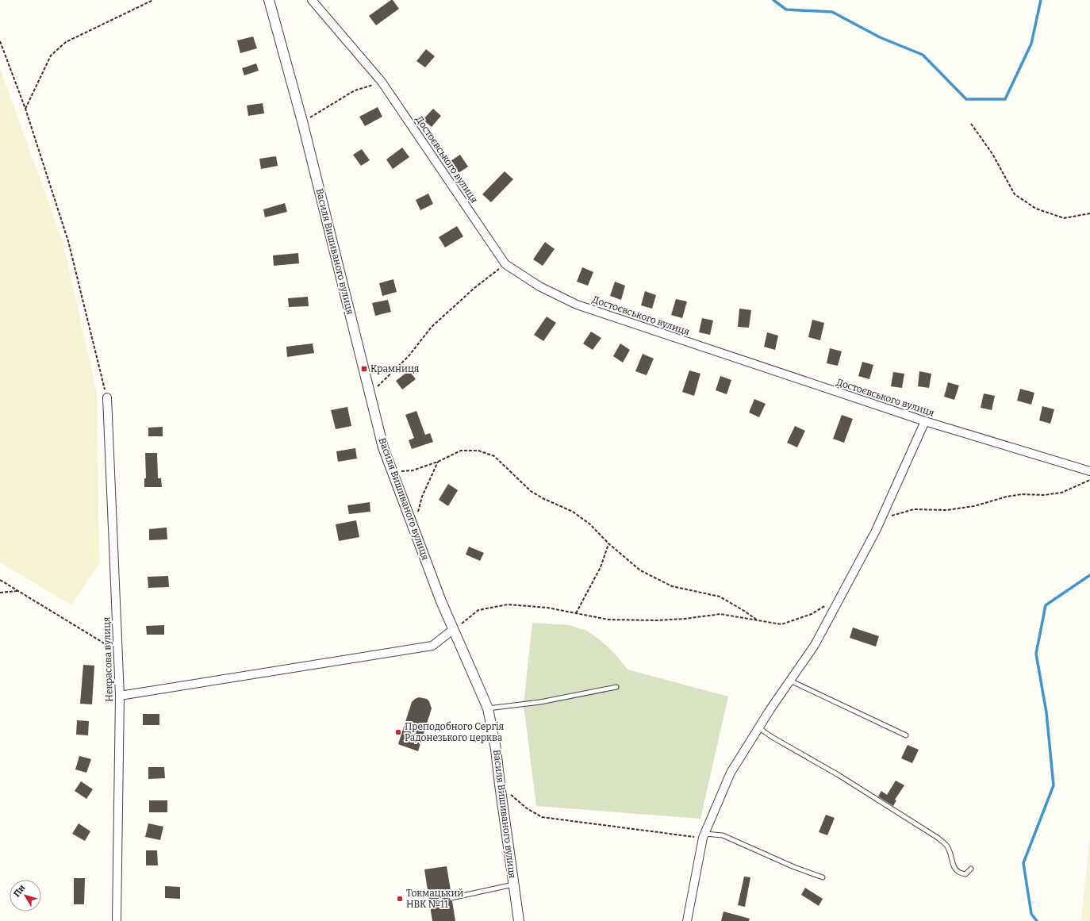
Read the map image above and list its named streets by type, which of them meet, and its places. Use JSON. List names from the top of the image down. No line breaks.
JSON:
{"streets":{"street":["Достоєвського вулиця","Василя Вишиваного вулиця","Некрасова вулиця"]},"places":{"transit":["Крамниця"],"other":["Преподобного Сергія Радонезького церква","Токмацький НВК №11"]},"north":"top left"}
